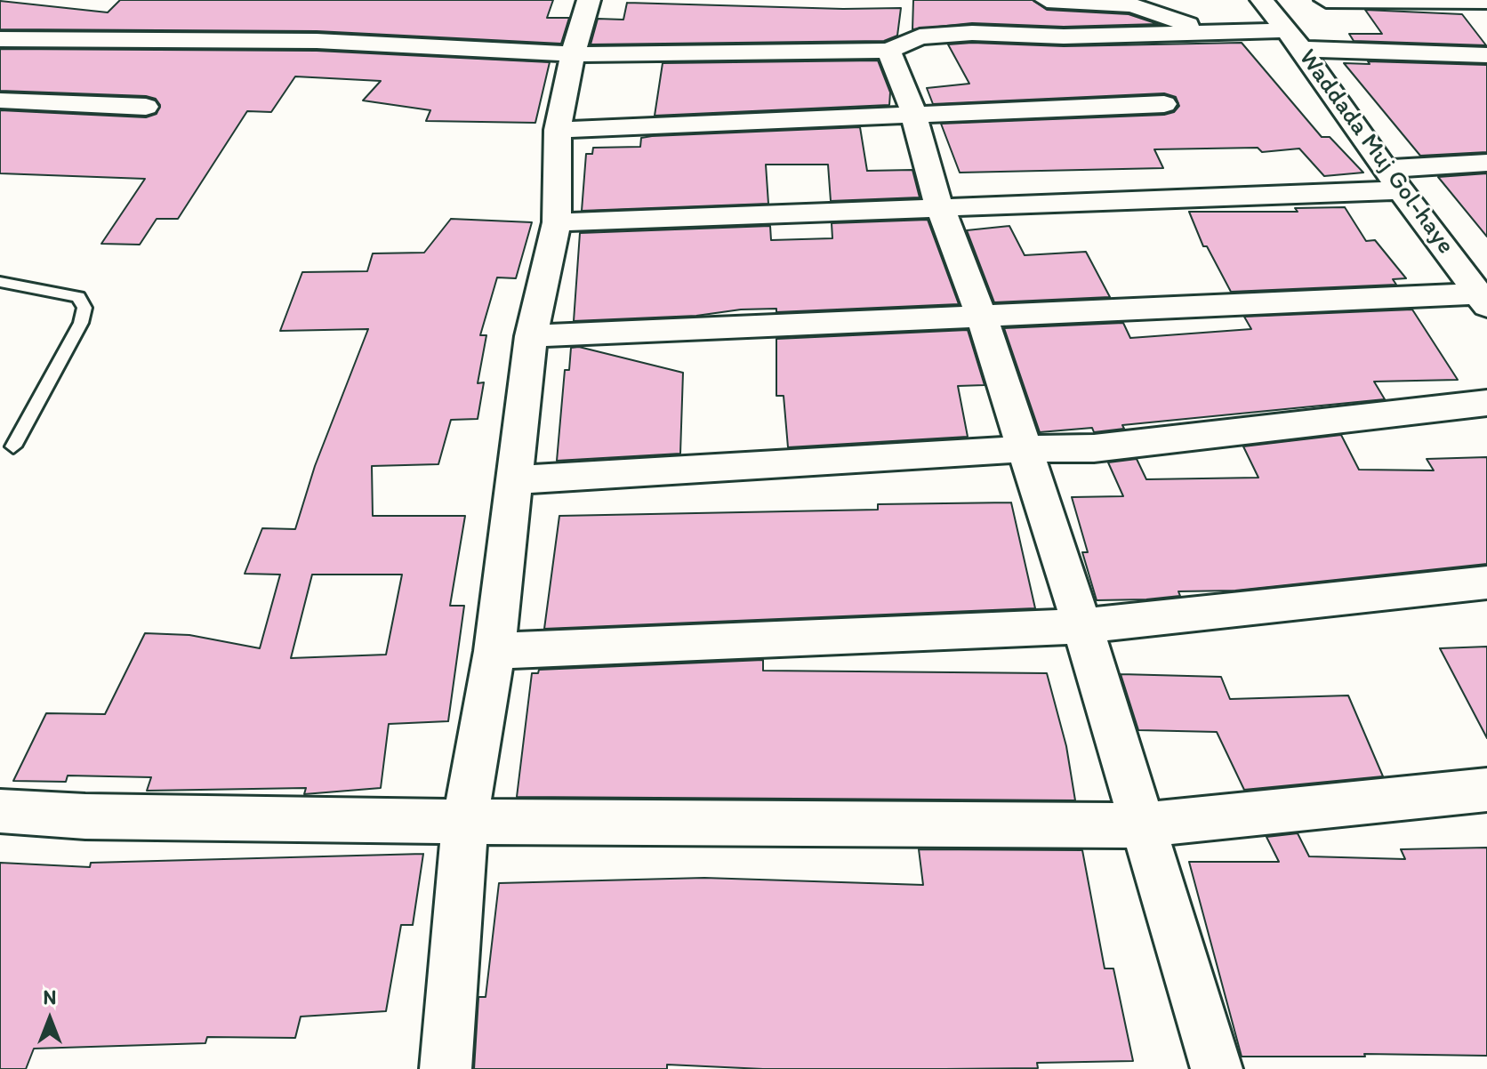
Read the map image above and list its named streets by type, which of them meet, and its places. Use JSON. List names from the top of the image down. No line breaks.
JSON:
{"streets":{"street":["Waddada Muj Gol-haye"]},"north":"top"}
